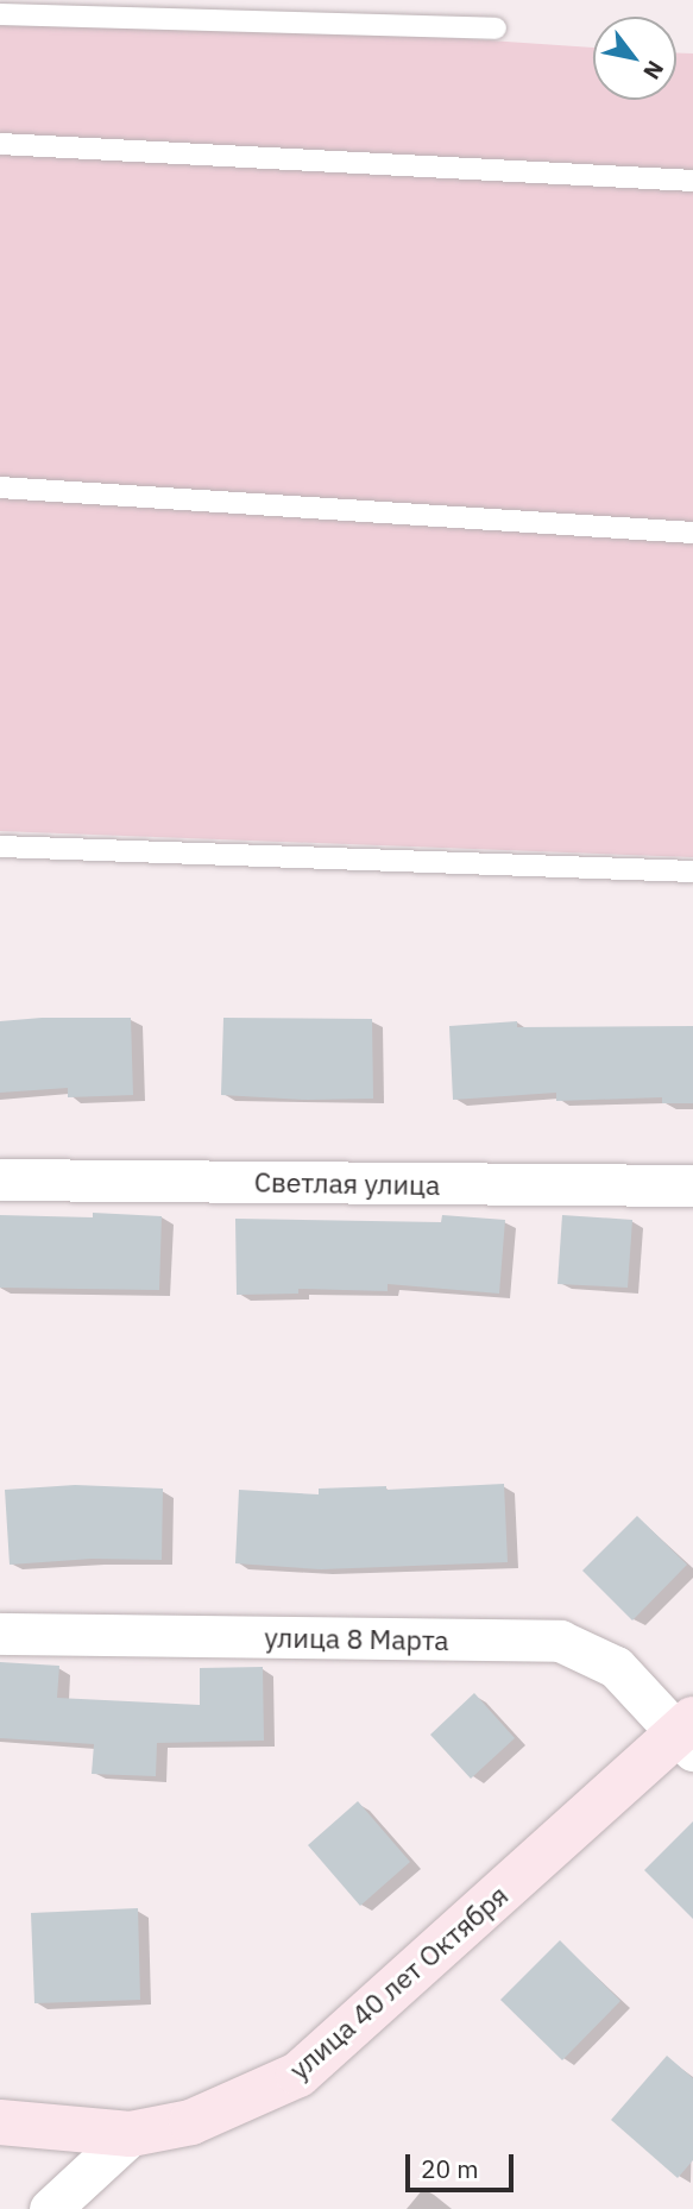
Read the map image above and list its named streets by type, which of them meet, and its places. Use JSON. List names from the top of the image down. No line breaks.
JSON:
{"streets":{"main road":["улица 40 лет Октября"],"street":["Светлая улица","улица 8 Марта"]},"crossings":[["улица 8 Марта","улица 40 лет Октября"]],"scale_bar":"20 m","north":"bottom right"}
